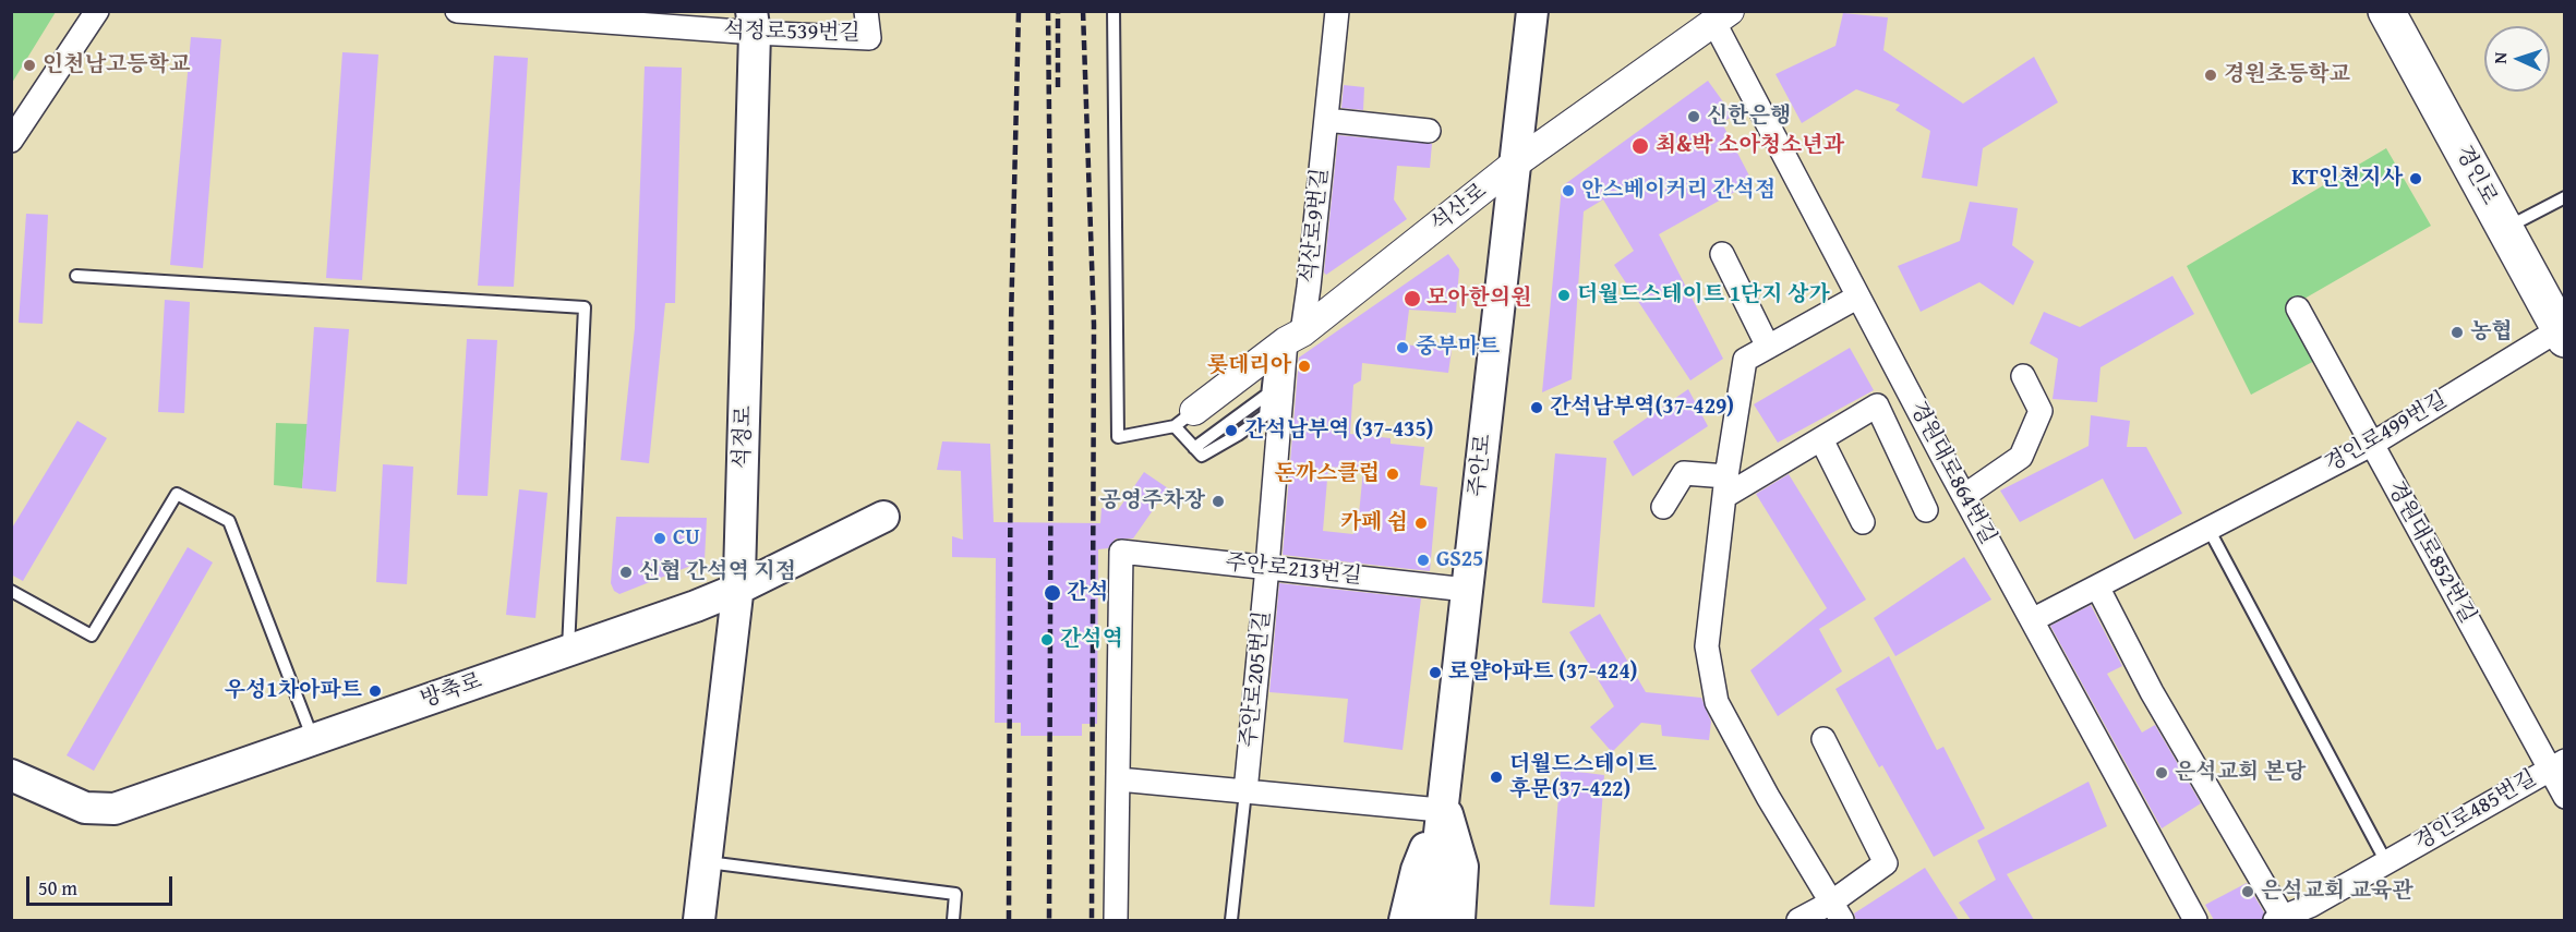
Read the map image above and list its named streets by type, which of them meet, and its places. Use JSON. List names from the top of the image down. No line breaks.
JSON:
{"streets":{"main road":["경인로","석정로","주안로","방축로"],"street":["석정로539번길","석산로","석산로9번길","경인로499번길","경원대로864번길","경원대로852번길","주안로213번길","주안로205번길","경인로485번길"]},"crossings":[["석정로539번길","석정로"],["경인로","경인로499번길"],["석산로","석산로9번길"],["석산로","주안로"],["석산로","경원대로864번길"],["석산로9번길","주안로213번길"],["석산로9번길","주안로205번길"],["경인로499번길","경원대로864번길"],["경인로499번길","경원대로852번길"],["석정로","방축로"],["주안로","주안로213번길"],["경원대로852번길","경인로485번길"],["주안로213번길","주안로205번길"]],"places":["인천남고등학교","경원초등학교","신한은행","최&박 소아청소년과","KT인천지사","안스베이커리 간석점","더월드스테이트 1단지 상가","모아한의원","농협","중부마트","롯데리아","간석남부역(37-429)","간석남부역 (37-435)","돈까스클럽","공영주차장","카페 쉼","CU","GS25","신협 간석역 지점","간석","간석역","로얄아파트 (37-424)","우성1차아파트","은석교회 본당","더월드스테이트 후문(37-422)","은석교회 교육관"],"scale_bar":"50 m","north":"left"}
